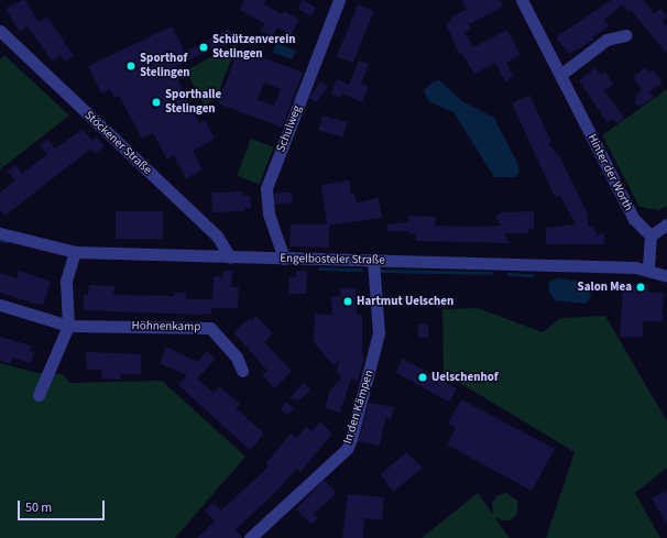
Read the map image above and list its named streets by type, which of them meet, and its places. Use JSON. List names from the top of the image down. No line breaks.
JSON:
{"streets":{"street":["Schulweg","Stöckener Straße","Hinter der Worth","Engelbosteler Straße","Höhnenkamp","In den Kämpen"]},"crossings":[["Schulweg","Engelbosteler Straße"],["Stöckener Straße","Engelbosteler Straße"],["Engelbosteler Straße","In den Kämpen"]],"places":["Schützenverein Stelingen","Sporthof Stelingen","Sporthalle Stelingen","Salon Mea","Hartmut Uelschen","Uelschenhof"],"scale_bar":"50 m"}
